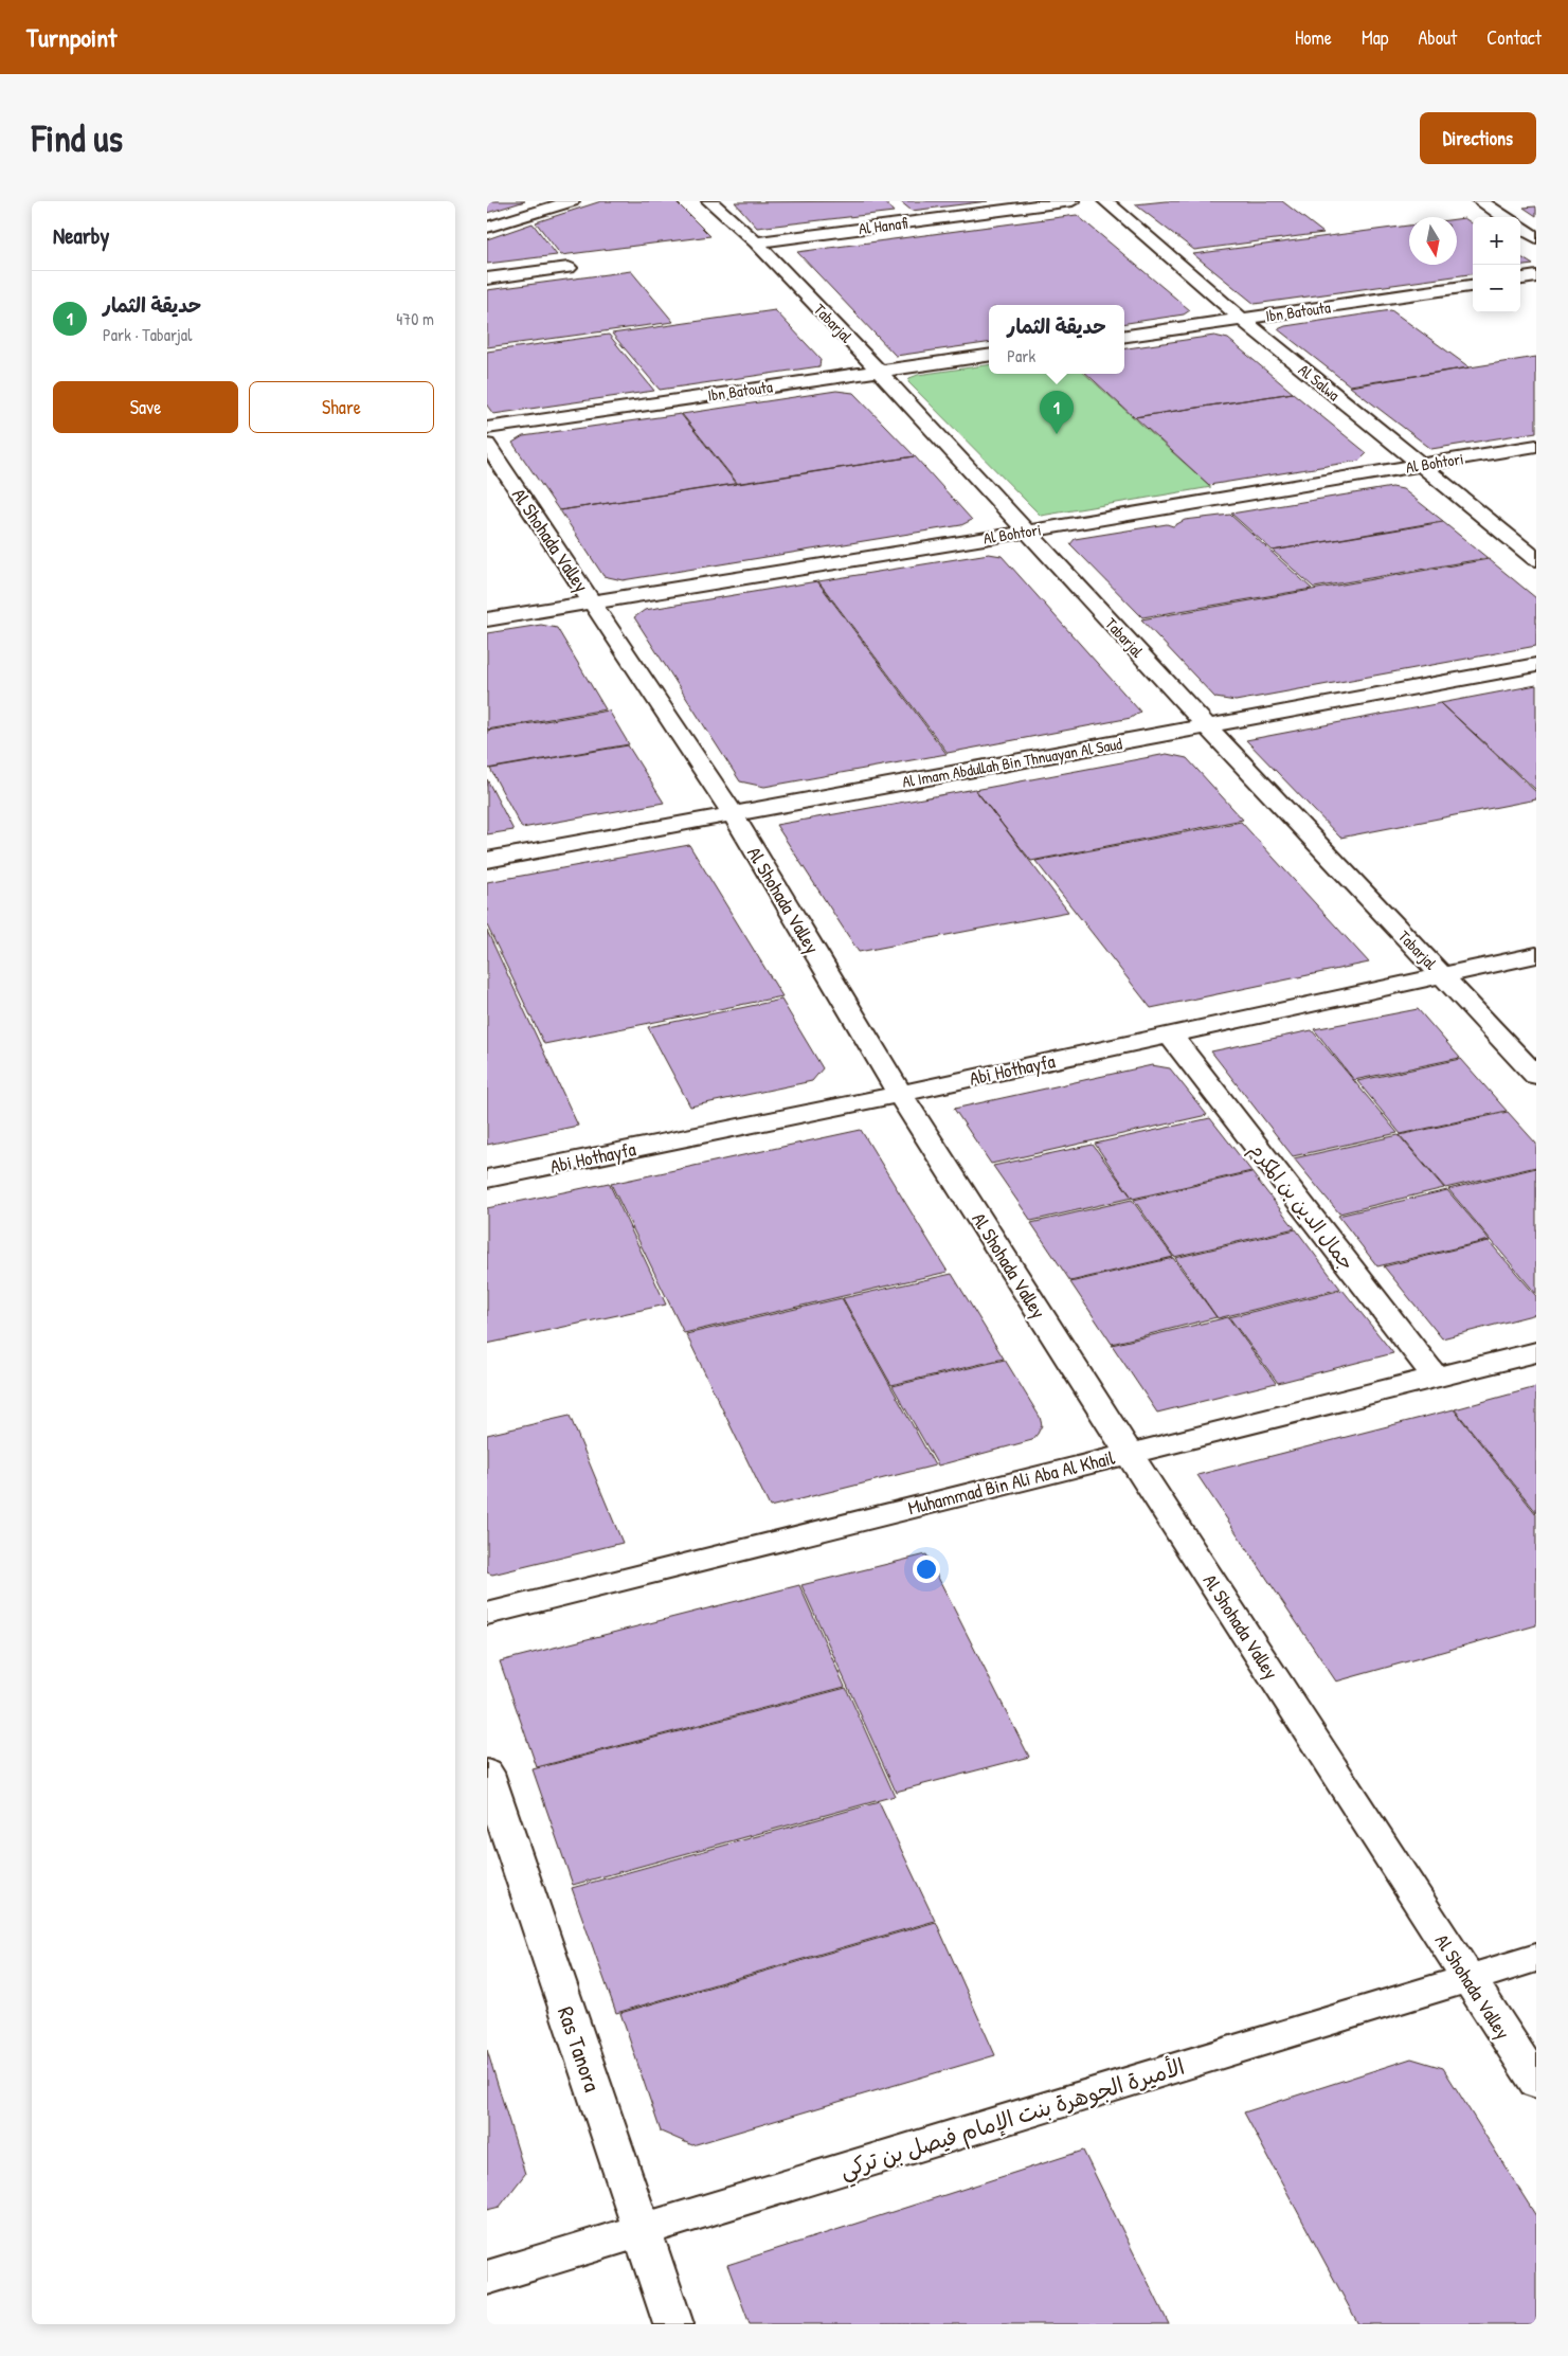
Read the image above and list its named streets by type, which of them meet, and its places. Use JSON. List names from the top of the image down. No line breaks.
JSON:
{"streets":{"street":["Al Hanafi","Ibn Batouta","Tabarjal","Al Salwa","Al Bohtori","Al Shohada Valley","Al Imam Abdullah Bin Thnuayan Al Saud","Abi Hothayfa","جمال الدين بن المكرم","Muhammad Bin Ali Aba Al Khail","Ras Tanora","الأميرة الجوهرة بنت الإمام فيصل بن تركي"]},"crossings":[["Al Hanafi","Tabarjal"],["Ibn Batouta","Tabarjal"],["Ibn Batouta","Al Salwa"],["Tabarjal","Al Bohtori"],["Tabarjal","Al Imam Abdullah Bin Thnuayan Al Saud"],["Tabarjal","Abi Hothayfa"],["Al Salwa","Al Bohtori"],["Al Bohtori","Al Shohada Valley"],["Al Shohada Valley","Al Imam Abdullah Bin Thnuayan Al Saud"],["Al Shohada Valley","Abi Hothayfa"],["Al Shohada Valley","Muhammad Bin Ali Aba Al Khail"],["Al Shohada Valley","الأميرة الجوهرة بنت الإمام فيصل بن تركي"],["Abi Hothayfa","جمال الدين بن المكرم"],["جمال الدين بن المكرم","Muhammad Bin Ali Aba Al Khail"],["Ras Tanora","الأميرة الجوهرة بنت الإمام فيصل بن تركي"]],"north":"bottom","page":{"header":"Turnpoint","nav":["Home","Map","About","Contact"],"buttons":["Directions",["Save","Share"]],"title":"Find us","heading":"Nearby","map_buttons":["+","−"],"list":[{"mark":"1","name":"حديقة الثمار","note":"Park · Tabarjal","value":"470 m"}],"popup":["حديقة الثمار","Park"],"pins":"1"}}
